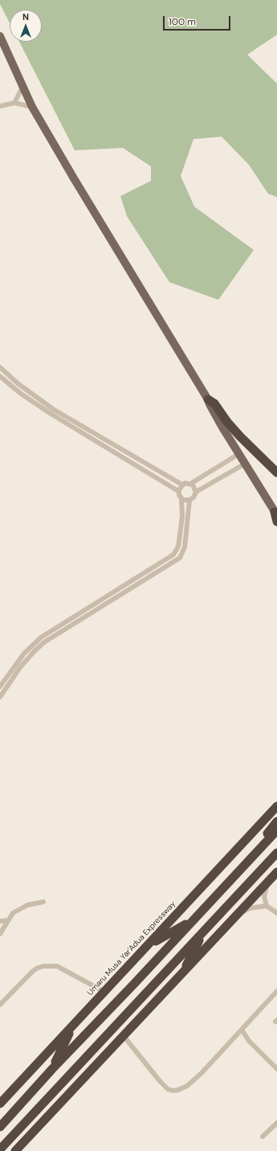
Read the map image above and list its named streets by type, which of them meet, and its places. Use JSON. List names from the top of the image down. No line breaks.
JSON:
{"streets":{"highway":["Umaru Musa Yar'Adua Expressway"]},"scale_bar":"100 m","north":"top"}
